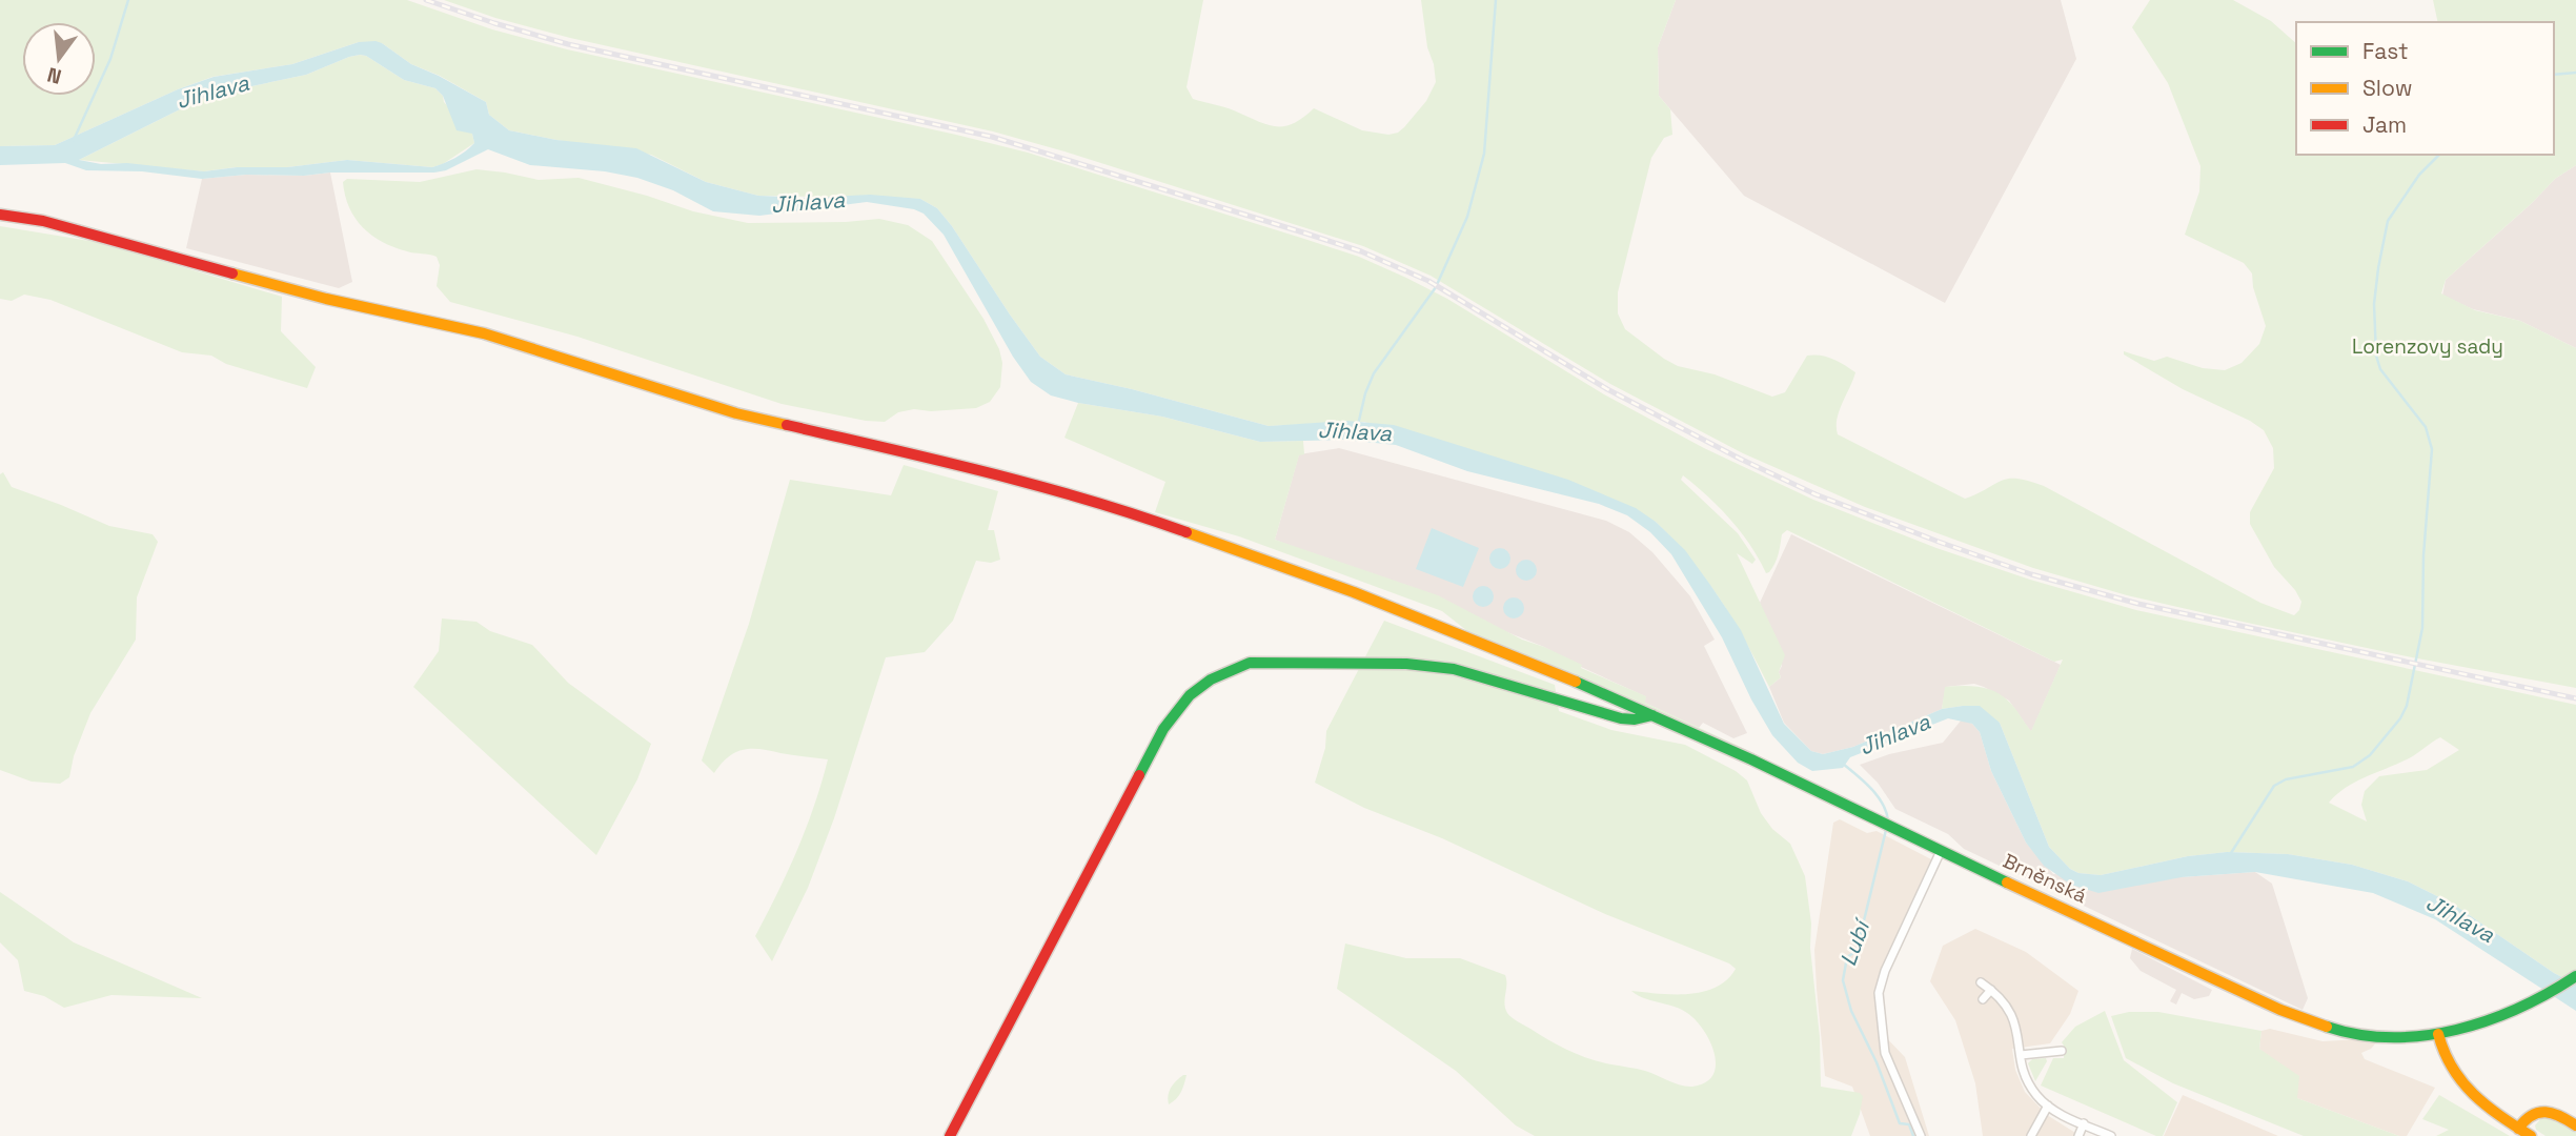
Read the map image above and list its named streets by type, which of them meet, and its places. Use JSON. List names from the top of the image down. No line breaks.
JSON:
{"streets":{"main road":["Brněnská"]},"water":["Jihlava","Lubí"],"parks":["Lorenzovy sady"],"legend":["Fast","Slow","Jam"],"north":"bottom"}
